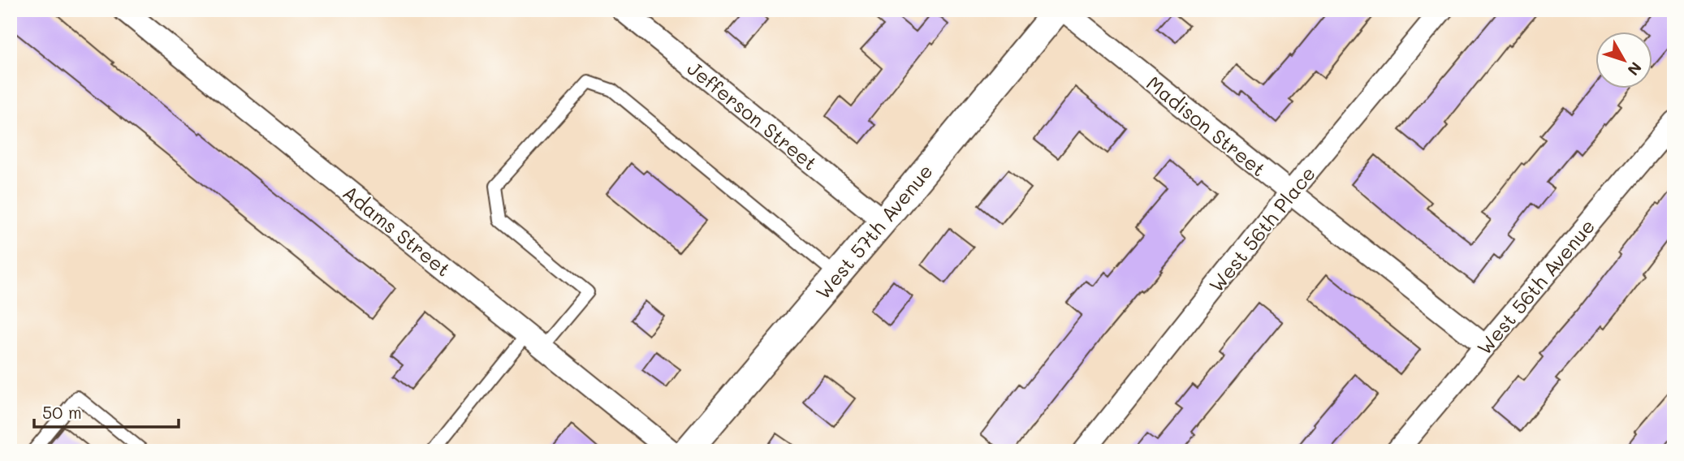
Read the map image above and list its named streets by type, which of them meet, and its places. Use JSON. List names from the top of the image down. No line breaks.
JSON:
{"streets":{"street":["Jefferson Street","Madison Street","West 56th Place","Adams Street","West 57th Avenue","West 56th Avenue"]},"crossings":[["Jefferson Street","West 57th Avenue"],["Madison Street","West 56th Place"],["Madison Street","West 56th Avenue"]],"scale_bar":"50 m","north":"bottom right"}
